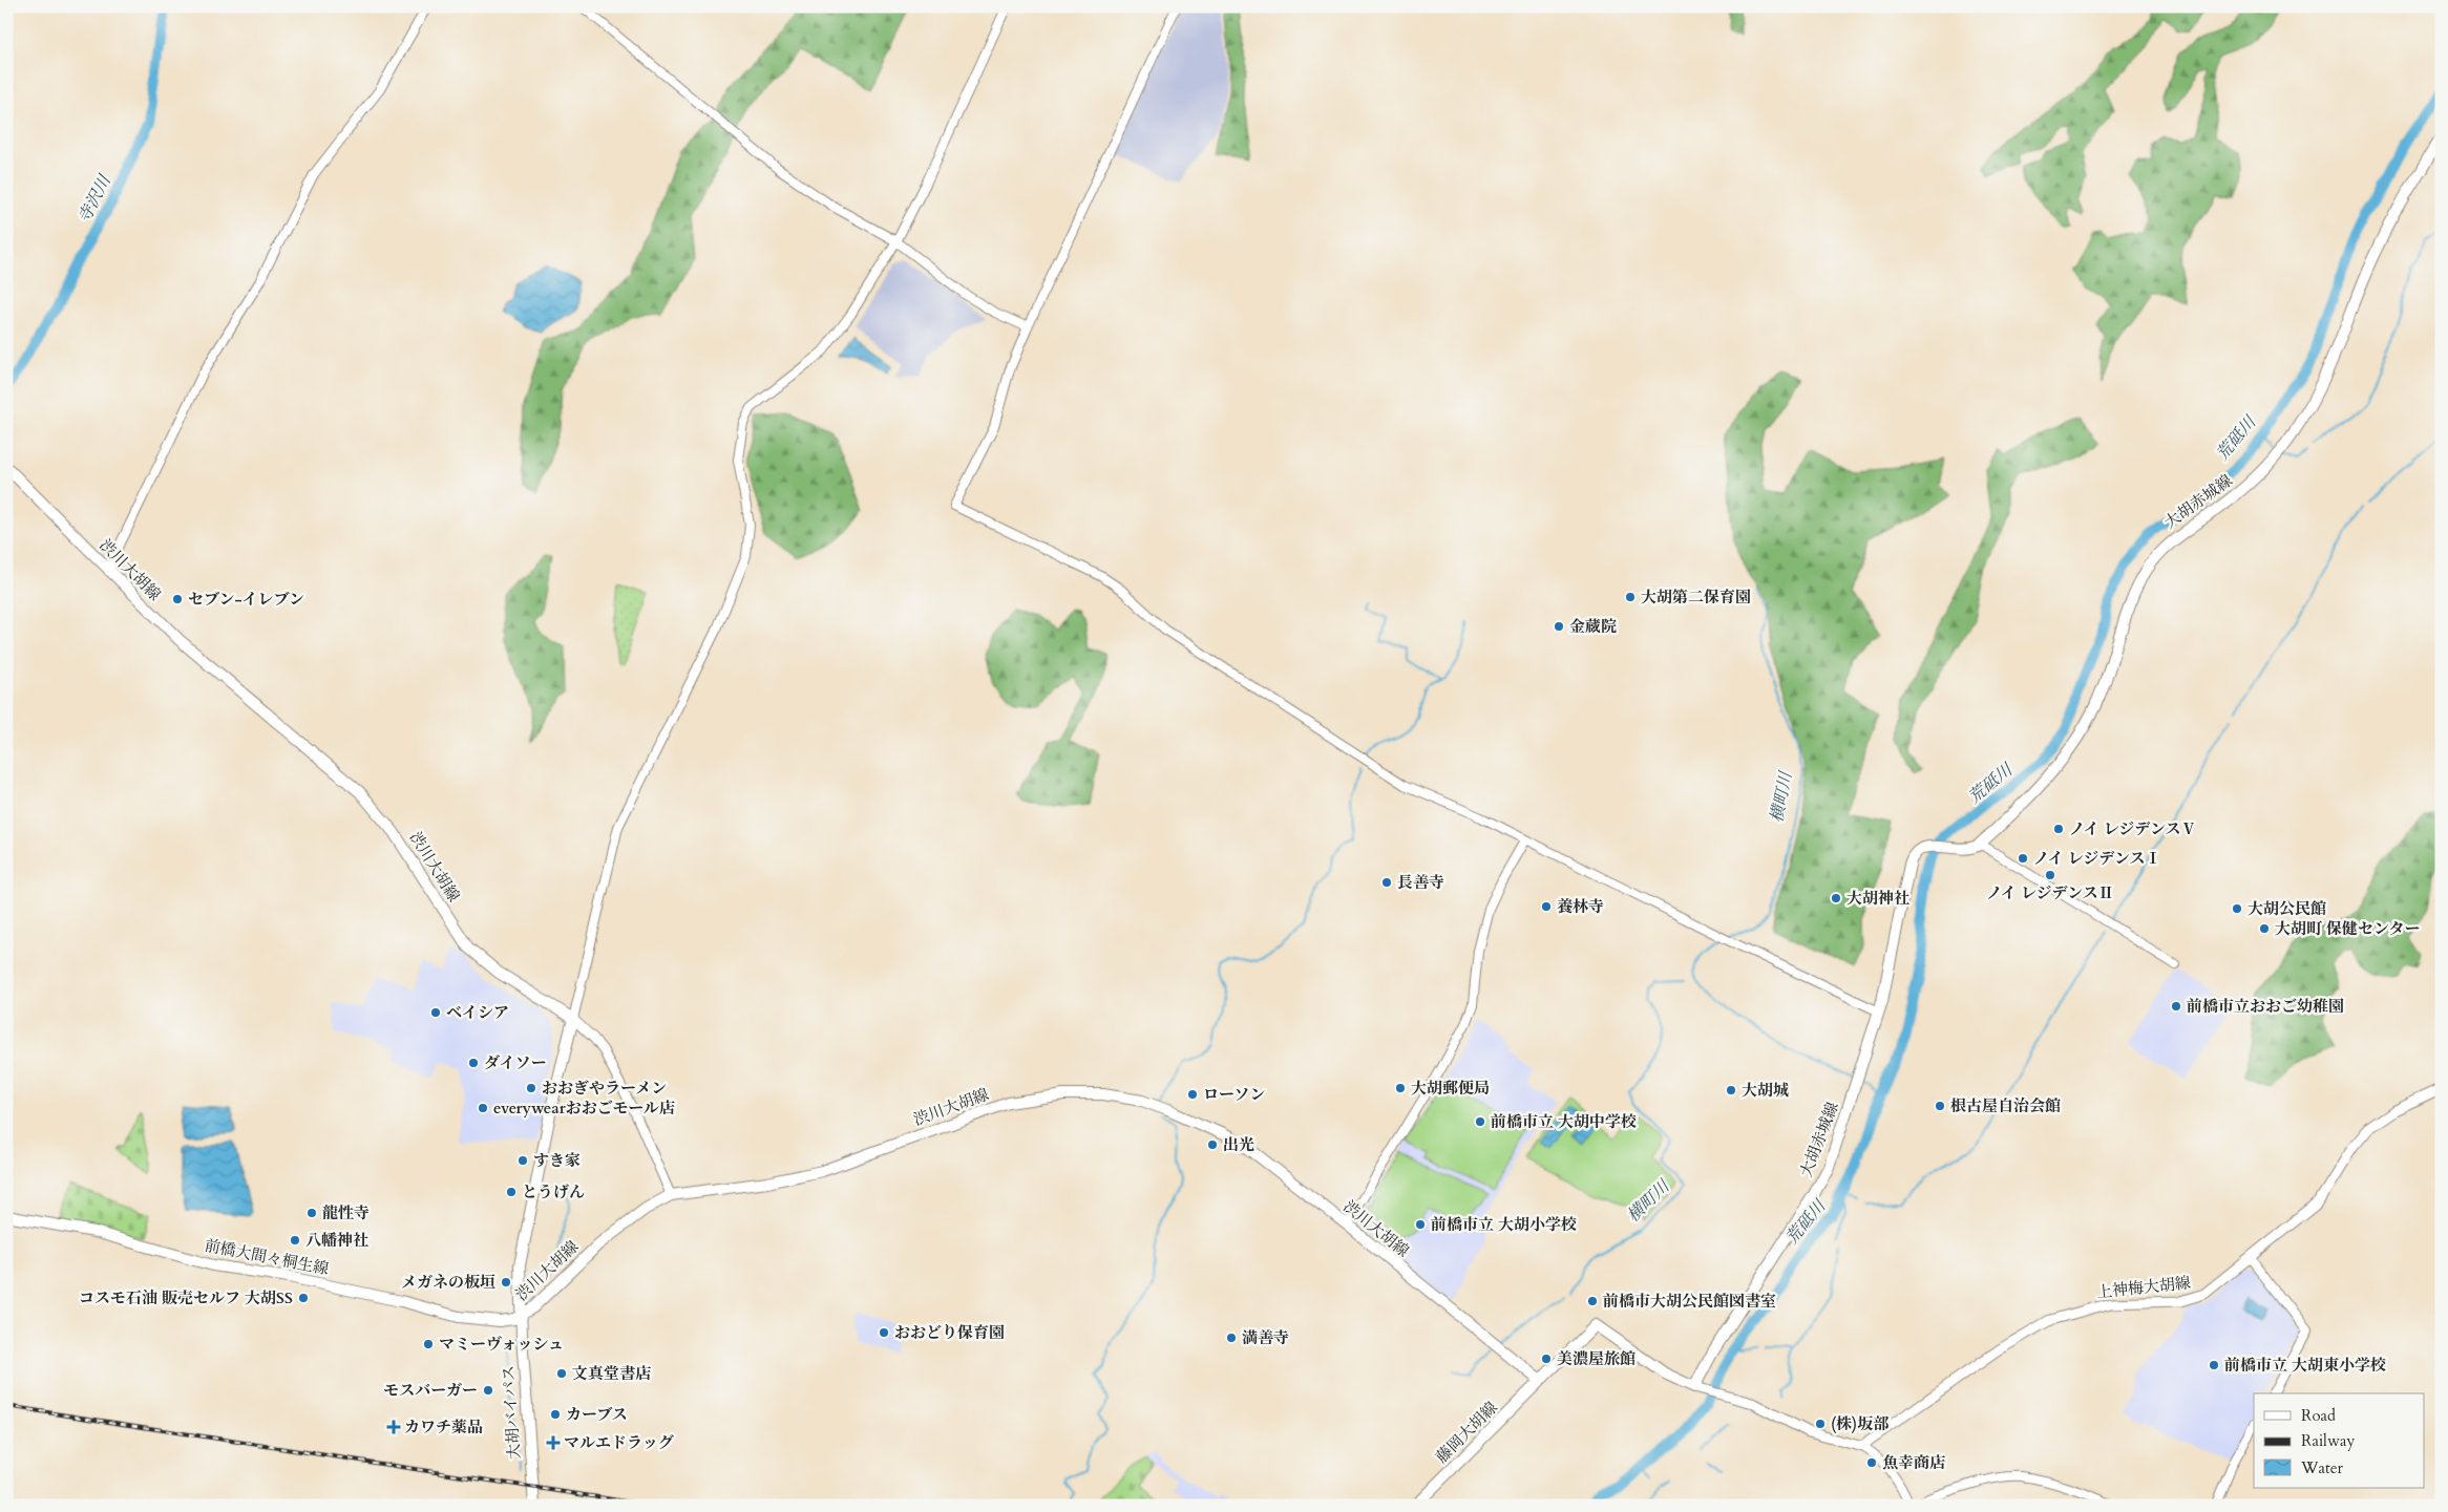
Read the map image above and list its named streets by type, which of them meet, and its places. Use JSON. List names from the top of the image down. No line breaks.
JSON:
{"streets":{"main road":["大胡赤城線","渋川大胡線","前橋大間々桐生線","上神梅大胡線","大胡バイパス","藤岡大胡線"]},"crossings":[["渋川大胡線","前橋大間々桐生線"],["渋川大胡線","大胡バイパス"],["渋川大胡線","藤岡大胡線"],["前橋大間々桐生線","大胡バイパス"]],"water":["寺沢川","荒砥川","横町川"],"places":{"other":["大胡第二保育園","セブン-イレブン","金蔵院","ノイ レジデンスⅤ","ノイ レジデンスⅠ","ノイ レジデンスⅡ","長善寺","大胡神社","養林寺","大胡公民館","大胡町 保健センター","前橋市立おおご幼稚園","ベイシア","ダイソー","おおぎやラーメン","大胡郵便局","大胡城","ローソン","根古屋自治会館","everywearおおごモール店","前橋市立 大胡中学校","出光","すき家","とうげん","龍性寺","前橋市立 大胡小学校","八幡神社","メガネの板垣","コスモ石油 販売セルフ 大胡SS","前橋市大胡公民館図書室","おおどり保育園","満善寺","マミーヴォッシュ","美濃屋旅館","前橋市立 大胡東小学校","文真堂書店","モスバーガー","カーブス","(株)坂部","魚幸商店"],"health":["カワチ薬品","マルエドラッグ"]},"legend":["Road","Railway","Water"]}
